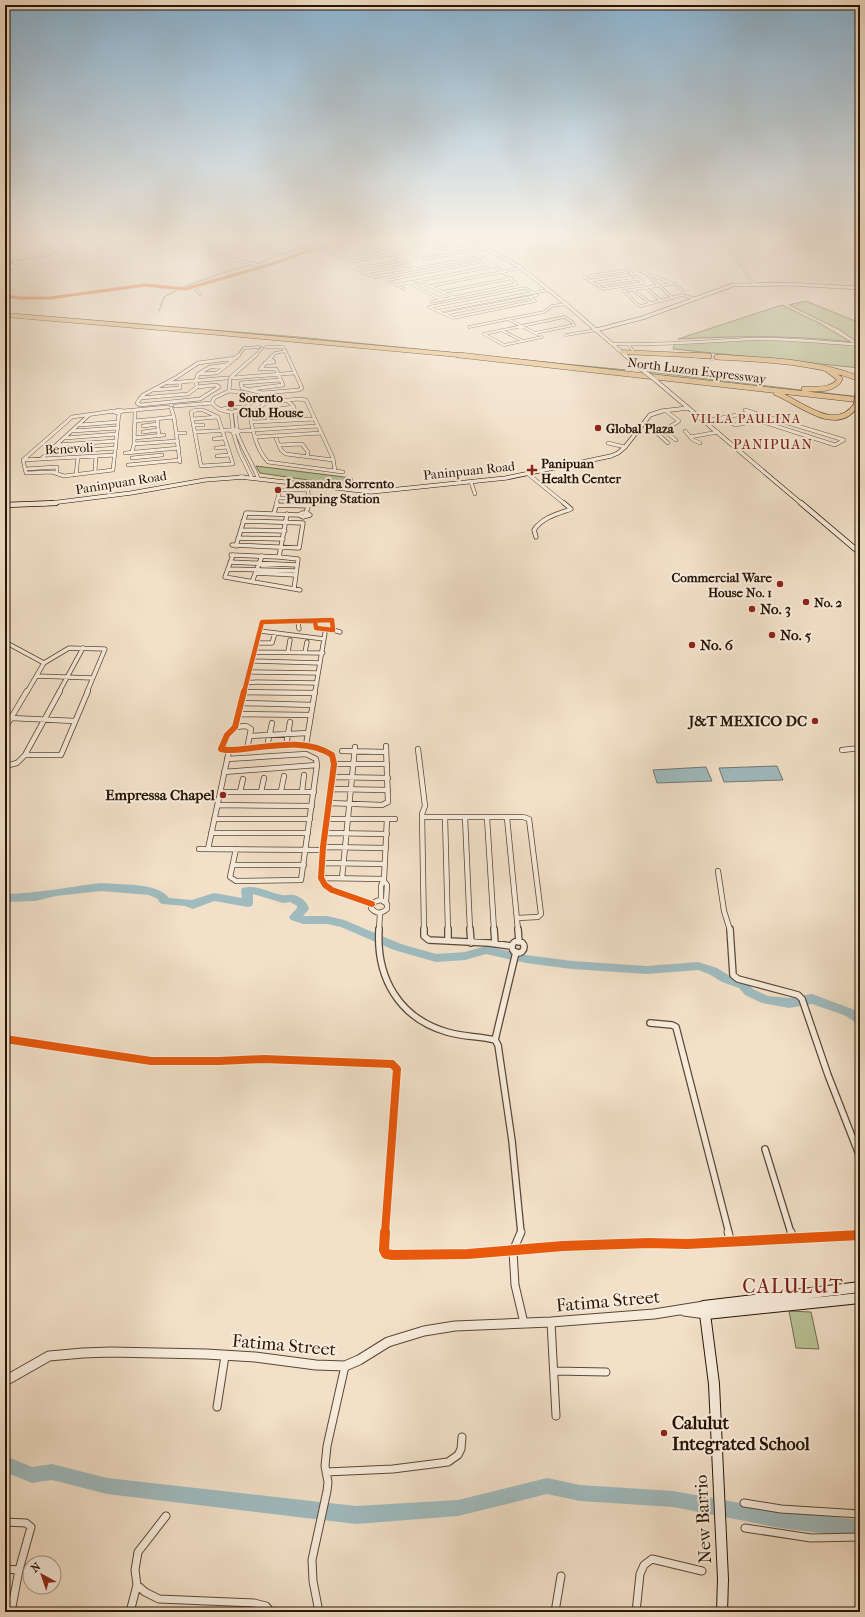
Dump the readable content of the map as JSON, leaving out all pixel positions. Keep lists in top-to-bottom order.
{
  "streets": {
    "highway": ["North Luzon Expressway"],
    "main road": ["Paninpuan Road", "New Barrio"],
    "street": ["Benevoli", "Fatima Street"]
  },
  "crossings": [
    ["Fatima Street", "New Barrio"]
  ],
  "districts": ["VILLA PAULINA", "PANIPUAN", "CALULUT"],
  "places": {
    "other": [
      "Sorento Club House",
      "Global Plaza",
      "Lessandra Sorrento Pumping Station",
      "Commercial Ware House No. 1",
      "No. 2",
      "No. 3",
      "No. 5",
      "No. 6",
      "J&T MEXICO DC",
      "Empressa Chapel",
      "Calulut Integrated School"
    ],
    "health": ["Panipuan Health Center"]
  },
  "north": "top left"
}
